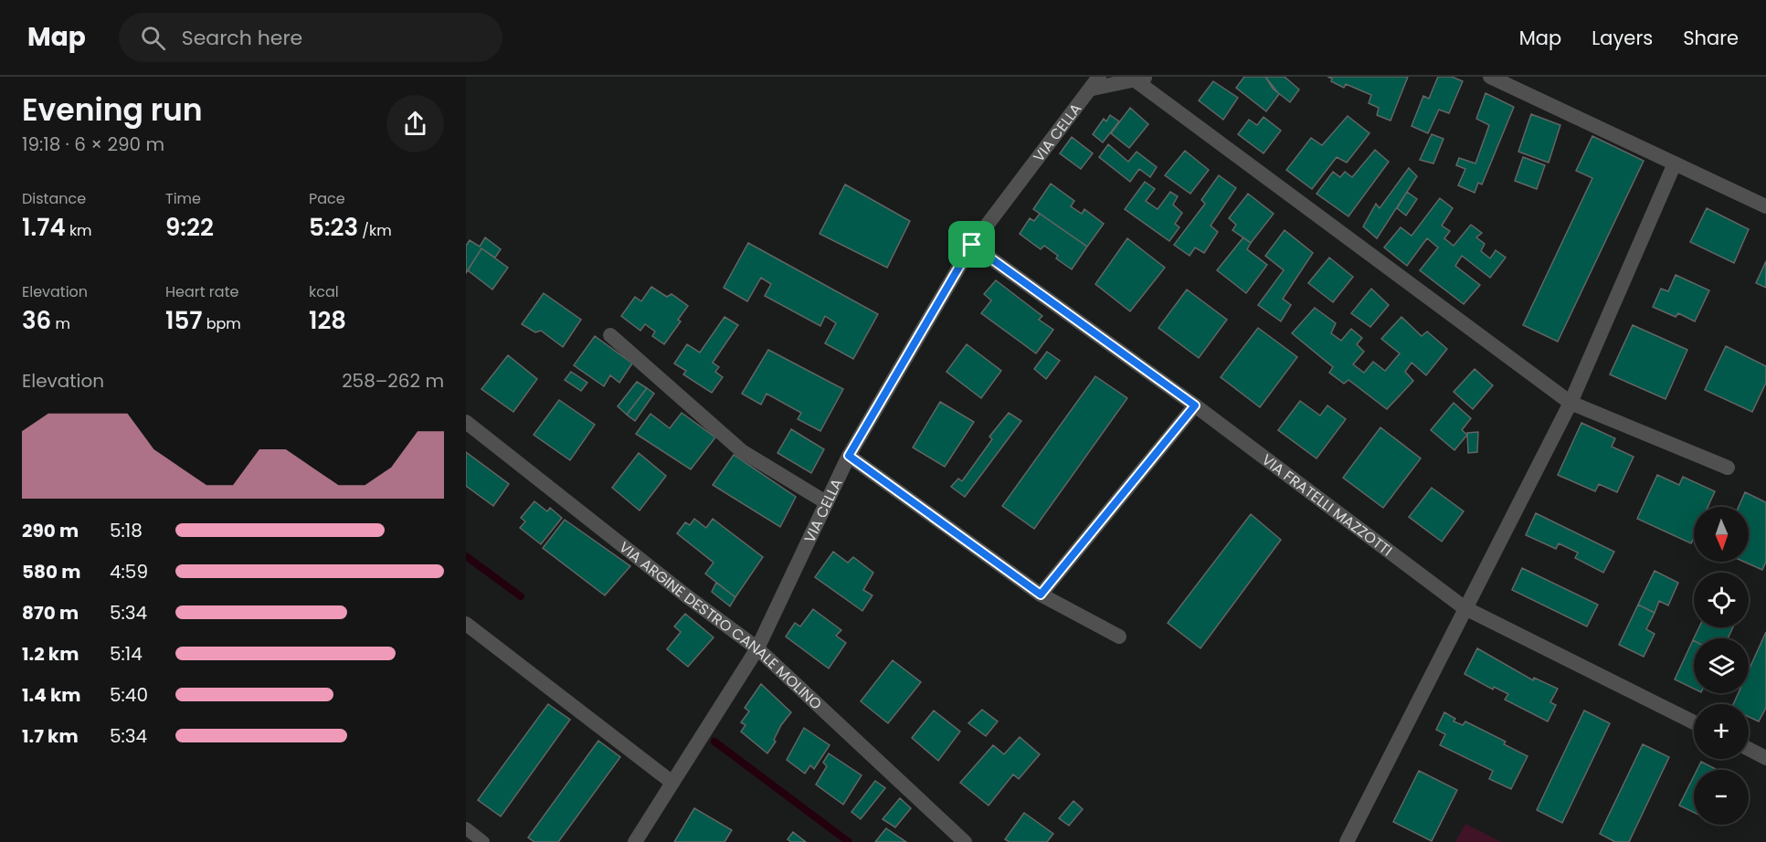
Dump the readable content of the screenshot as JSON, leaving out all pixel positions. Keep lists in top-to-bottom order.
{
  "streets": {
    "street": ["VIA CELLA", "VIA FRATELLI MAZZOTTI", "VIA ARGINE DESTRO CANALE MOLINO"]
  },
  "crossings": [
    ["VIA CELLA", "VIA FRATELLI MAZZOTTI"],
    ["VIA CELLA", "VIA ARGINE DESTRO CANALE MOLINO"]
  ],
  "north": "bottom",
  "page": {
    "header": "Map",
    "search": "Search here",
    "nav": ["Map", "Layers", "Share"],
    "heading": ["Evening run", "19:18 · 6 × 290 m"],
    "stats": [
      ["Distance", "1.74 km"],
      ["Time", "9:22"],
      ["Pace", "5:23 /km"],
      ["Elevation", "36 m"],
      ["Heart rate", "157 bpm"],
      ["kcal", "128"]
    ],
    "chart": ["Elevation", "258–262 m"],
    "map_buttons": ["+", "−"],
    "list": [
      {
        "name": "290 m",
        "note": "5:18"
      },
      {
        "name": "580 m",
        "note": "4:59"
      },
      {
        "name": "870 m",
        "note": "5:34"
      },
      {
        "name": "1.2 km",
        "note": "5:14"
      },
      {
        "name": "1.4 km",
        "note": "5:40"
      },
      {
        "name": "1.7 km",
        "note": "5:34"
      }
    ]
  }
}
